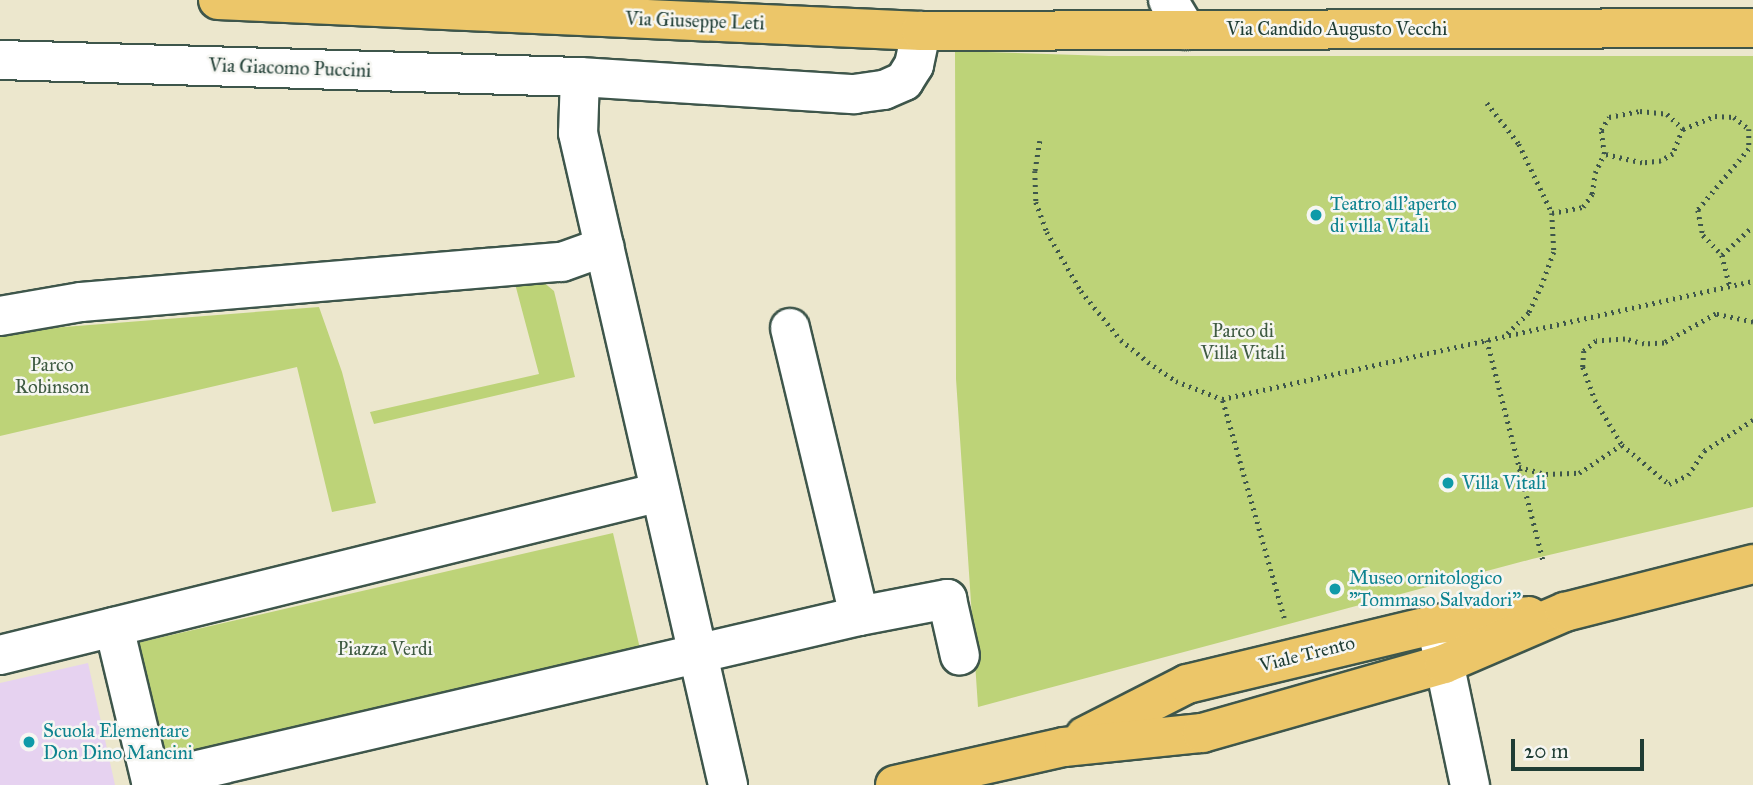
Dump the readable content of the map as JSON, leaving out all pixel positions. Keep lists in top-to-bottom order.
{
  "streets": {
    "main road": ["Via Giuseppe Leti", "Via Candido Augusto Vecchi", "Viale Trento"],
    "street": ["Via Giacomo Puccini"]
  },
  "crossings": [
    ["Via Giuseppe Leti", "Via Candido Augusto Vecchi"],
    ["Via Giuseppe Leti", "Via Giacomo Puccini"],
    ["Via Candido Augusto Vecchi", "Via Giacomo Puccini"]
  ],
  "parks": ["Parco di Villa Vitali", "Parco Robinson", "Piazza Verdi"],
  "places": [
    "Teatro all'aperto di villa Vitali",
    "Villa Vitali",
    "Museo ornitologico \"Tommaso Salvadori\"",
    "Scuola Elementare Don Dino Mancini"
  ],
  "scale_bar": "20 m"
}
